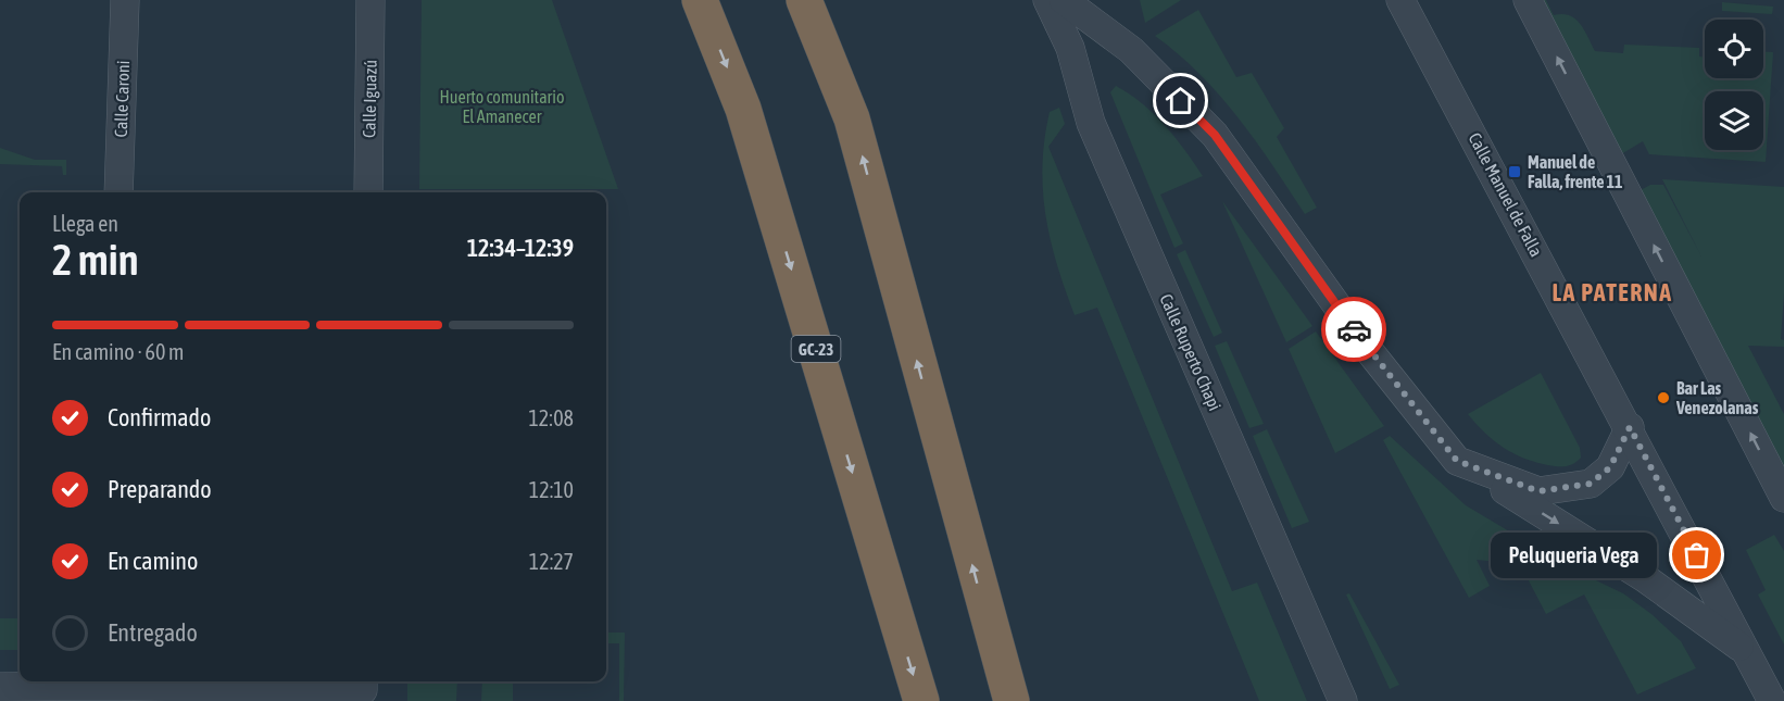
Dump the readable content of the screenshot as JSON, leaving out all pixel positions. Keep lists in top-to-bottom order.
{
  "streets": {
    "highway": ["GC-23"],
    "street": [
      "Calle Caroni",
      "Calle Iguazú",
      "Calle Manuel de Falla",
      "Calle Ruperto Chapi"
    ]
  },
  "districts": ["LA PATERNA"],
  "parks": ["Huerto comunitario El Amanecer"],
  "places": {
    "transit": ["Manuel de Falla, frente 11"],
    "other": ["Bar Las Venezolanas", "Peluqueria Vega"]
  },
  "page": {
    "heading": ["2 min", "Llega en", "12:34–12:39"],
    "bar": "En camino · 60 m",
    "list": [
      ["Confirmado", "12:08"],
      ["Preparando", "12:10"],
      ["En camino", "12:27"],
      "Entregado"
    ],
    "bubble": "Peluqueria Vega"
  }
}
